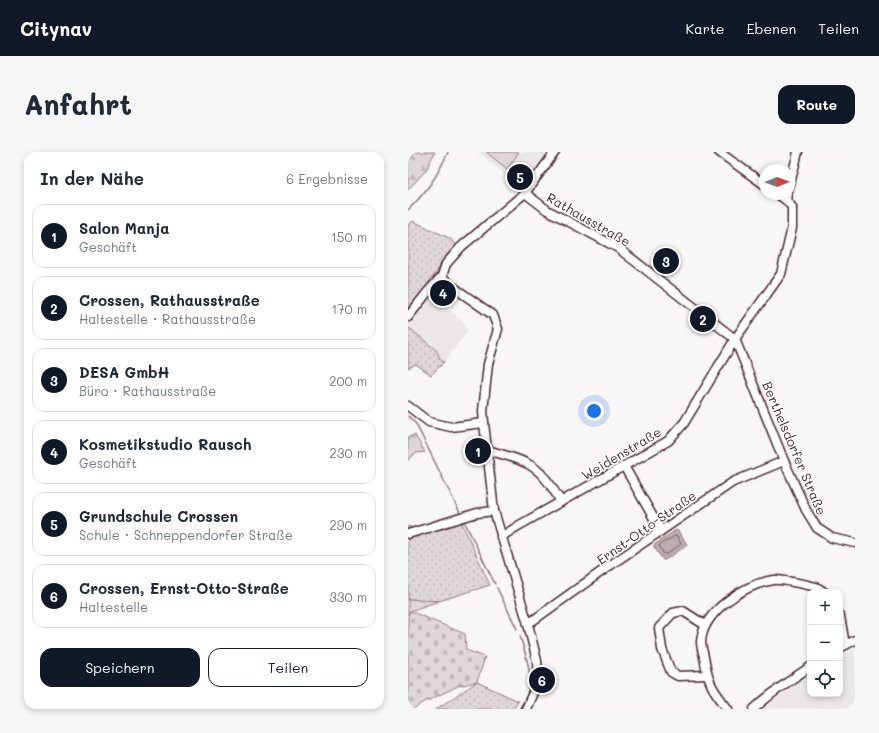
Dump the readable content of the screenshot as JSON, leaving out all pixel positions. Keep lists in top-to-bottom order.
{
  "streets": {
    "street": [
      "Rathausstraße",
      "Berthelsdorfer Straße",
      "Weidenstraße",
      "Ernst-Otto-Straße"
    ]
  },
  "crossings": [
    ["Rathausstraße", "Berthelsdorfer Straße"],
    ["Rathausstraße", "Weidenstraße"],
    ["Berthelsdorfer Straße", "Weidenstraße"],
    ["Berthelsdorfer Straße", "Ernst-Otto-Straße"]
  ],
  "north": "right",
  "page": {
    "header": "Citynav",
    "nav": ["Karte", "Ebenen", "Teilen"],
    "buttons": [
      "Route",
      ["Speichern", "Teilen"]
    ],
    "title": "Anfahrt",
    "heading": ["In der Nähe", "6 Ergebnisse"],
    "pins": [
      "5",
      "3",
      "4",
      "2",
      "1",
      "6"
    ],
    "list": [
      {
        "mark": "1",
        "name": "Salon Manja",
        "note": "Geschäft",
        "value": "150 m"
      },
      {
        "mark": "2",
        "name": "Crossen, Rathausstraße",
        "note": "Haltestelle · Rathausstraße",
        "value": "170 m"
      },
      {
        "mark": "3",
        "name": "DESA GmbH",
        "note": "Büro · Rathausstraße",
        "value": "200 m"
      },
      {
        "mark": "4",
        "name": "Kosmetikstudio Rausch",
        "note": "Geschäft",
        "value": "230 m"
      },
      {
        "mark": "5",
        "name": "Grundschule Crossen",
        "note": "Schule · Schneppendorfer Straße",
        "value": "290 m"
      },
      {
        "mark": "6",
        "name": "Crossen, Ernst-Otto-Straße",
        "note": "Haltestelle",
        "value": "330 m"
      }
    ],
    "map_buttons": ["+", "−"]
  }
}
